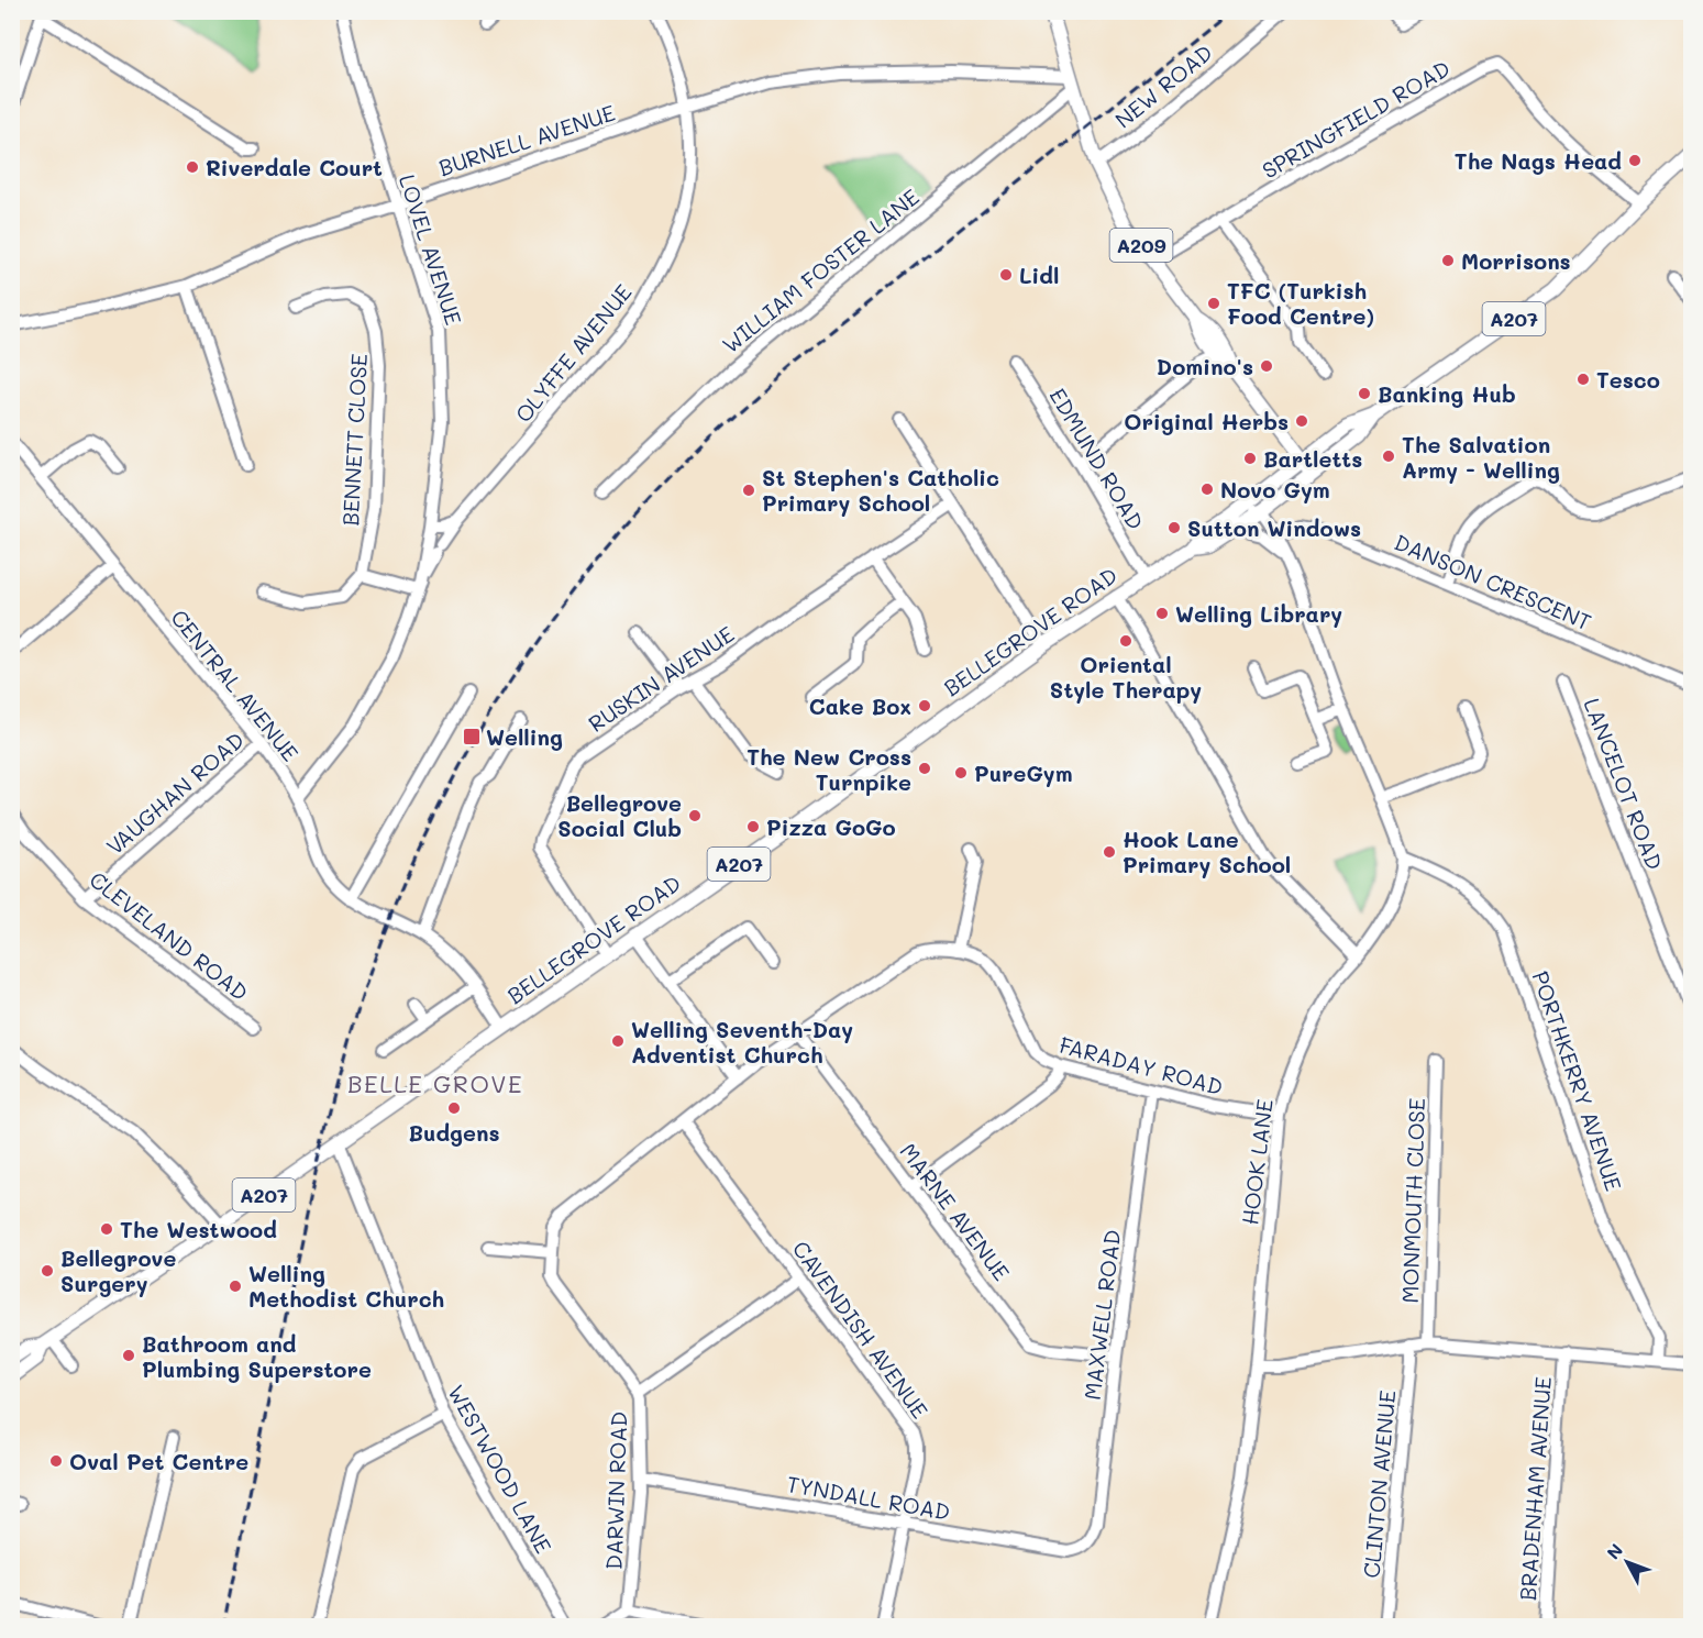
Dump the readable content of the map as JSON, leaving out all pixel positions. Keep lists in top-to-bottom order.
{
  "streets": {
    "main road": ["A209", "A207", "BELLEGROVE ROAD"],
    "street": [
      "NEW ROAD",
      "SPRINGFIELD ROAD",
      "BURNELL AVENUE",
      "LOVEL AVENUE",
      "WILLIAM FOSTER LANE",
      "OLYFFE AVENUE",
      "BENNETT CLOSE",
      "EDMUND ROAD",
      "DANSON CRESCENT",
      "RUSKIN AVENUE",
      "CENTRAL AVENUE",
      "LANCELOT ROAD",
      "VAUGHAN ROAD",
      "CLEVELAND ROAD",
      "FARADAY ROAD",
      "PORTHKERRY AVENUE",
      "HOOK LANE",
      "MONMOUTH CLOSE",
      "MARNE AVENUE",
      "MAXWELL ROAD",
      "CAVENDISH AVENUE",
      "WESTWOOD LANE",
      "CLINTON AVENUE",
      "BRADENHAM AVENUE",
      "DARWIN ROAD",
      "TYNDALL ROAD"
    ]
  },
  "crossings": [
    ["NEW ROAD", "A209"],
    ["SPRINGFIELD ROAD", "A209"],
    ["SPRINGFIELD ROAD", "A207"],
    ["BURNELL AVENUE", "A209"],
    ["BURNELL AVENUE", "LOVEL AVENUE"],
    ["BURNELL AVENUE", "WILLIAM FOSTER LANE"],
    ["BURNELL AVENUE", "OLYFFE AVENUE"],
    ["A209", "WILLIAM FOSTER LANE"],
    ["A209", "A207"],
    ["LOVEL AVENUE", "OLYFFE AVENUE"],
    ["LOVEL AVENUE", "CENTRAL AVENUE"],
    ["A207", "BELLEGROVE ROAD"],
    ["EDMUND ROAD", "BELLEGROVE ROAD"],
    ["BELLEGROVE ROAD", "RUSKIN AVENUE"],
    ["BELLEGROVE ROAD", "CENTRAL AVENUE"],
    ["BELLEGROVE ROAD", "WESTWOOD LANE"],
    ["CENTRAL AVENUE", "VAUGHAN ROAD"],
    ["VAUGHAN ROAD", "CLEVELAND ROAD"],
    ["FARADAY ROAD", "HOOK LANE"],
    ["FARADAY ROAD", "MARNE AVENUE"],
    ["FARADAY ROAD", "MAXWELL ROAD"],
    ["FARADAY ROAD", "DARWIN ROAD"],
    ["PORTHKERRY AVENUE", "HOOK LANE"],
    ["MARNE AVENUE", "MAXWELL ROAD"],
    ["MAXWELL ROAD", "TYNDALL ROAD"],
    ["CAVENDISH AVENUE", "DARWIN ROAD"],
    ["CAVENDISH AVENUE", "TYNDALL ROAD"],
    ["DARWIN ROAD", "TYNDALL ROAD"]
  ],
  "districts": ["BELLE GROVE"],
  "places": {
    "other": [
      "The Nags Head",
      "Riverdale Court",
      "Morrisons",
      "Lidl",
      "TFC (Turkish Food Centre)",
      "Domino's",
      "Tesco",
      "Banking Hub",
      "Original Herbs",
      "The Salvation Army - Welling",
      "Bartletts",
      "Novo Gym",
      "St Stephen's Catholic Primary School",
      "Sutton Windows",
      "Welling Library",
      "Oriental Style Therapy",
      "Cake Box",
      "The New Cross Turnpike",
      "PureGym",
      "Bellegrove Social Club",
      "Pizza GoGo",
      "Hook Lane Primary School",
      "Welling Seventh-Day Adventist Church",
      "Budgens",
      "The Westwood",
      "Bellegrove Surgery",
      "Welling Methodist Church",
      "Bathroom and Plumbing Superstore",
      "Oval Pet Centre"
    ],
    "transit": ["Welling"]
  },
  "north": "top left"
}
